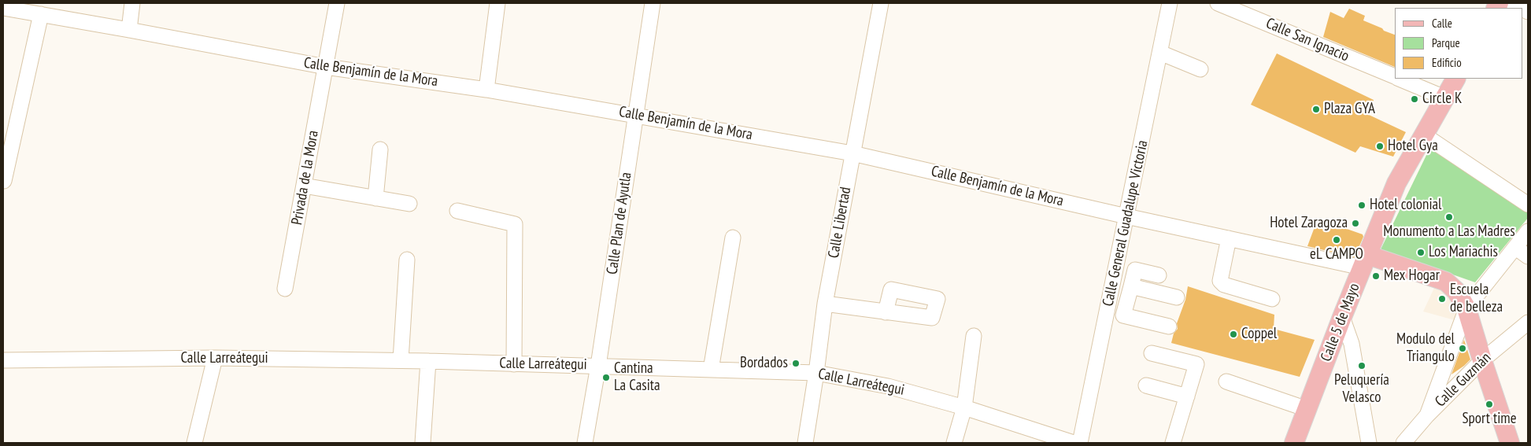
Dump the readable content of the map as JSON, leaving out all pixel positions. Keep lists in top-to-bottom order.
{
  "streets": {
    "main road": ["Calle 5 de Mayo"],
    "street": [
      "Calle San Ignacio",
      "Calle Benjamín de la Mora",
      "Privada de la Mora",
      "Calle Libertad",
      "Calle Plan de Ayutla",
      "Calle General Guadalupe Victoria",
      "Calle Larreátegui",
      "Calle Guzmán"
    ]
  },
  "crossings": [
    ["Calle San Ignacio", "Calle 5 de Mayo"],
    ["Calle Benjamín de la Mora", "Privada de la Mora"],
    ["Calle Benjamín de la Mora", "Calle Libertad"],
    ["Calle Benjamín de la Mora", "Calle Plan de Ayutla"],
    ["Calle Benjamín de la Mora", "Calle General Guadalupe Victoria"],
    ["Calle Benjamín de la Mora", "Calle 5 de Mayo"],
    ["Calle Libertad", "Calle Larreátegui"],
    ["Calle Plan de Ayutla", "Calle Larreátegui"]
  ],
  "places": [
    "Circle K",
    "Plaza GYA",
    "Hotel Gya",
    "Hotel colonial",
    "Monumento a Las Madres",
    "Hotel Zaragoza",
    "eL CAMPO",
    "Los Mariachis",
    "Mex Hogar",
    "Escuela de belleza",
    "Coppel",
    "Modulo del Triangulo",
    "Bordados",
    "Peluquería Velasco",
    "Cantina La Casita",
    "Sport time"
  ],
  "legend": ["Calle", "Parque", "Edificio"]
}
